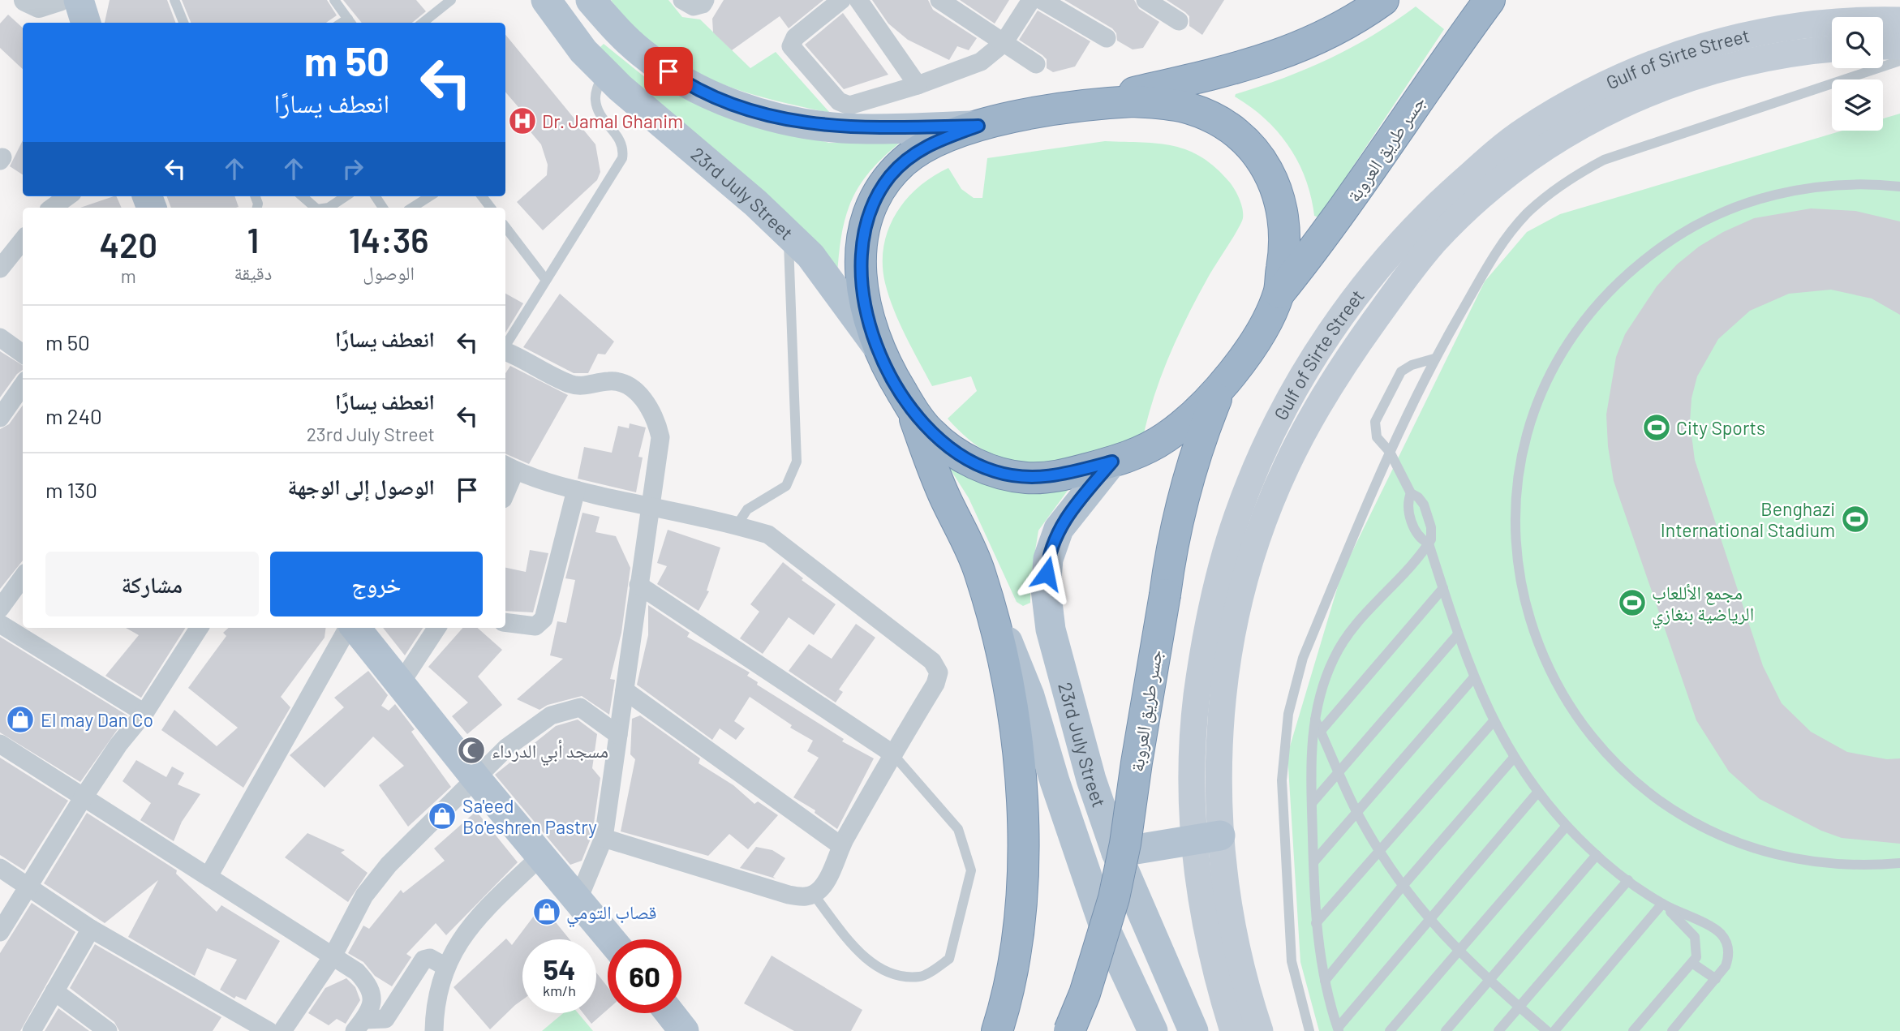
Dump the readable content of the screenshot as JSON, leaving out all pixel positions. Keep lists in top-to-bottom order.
{
  "streets": {
    "highway": ["جسر طريق العروبة"],
    "main road": ["Gulf of Sirte Street", "23rd July Street"]
  },
  "places": {
    "hospital": ["Dr. Jamal Ghanim"],
    "sports": ["City Sports", "Benghazi International Stadium", "مجمع الأللعاب الرياضية بنغازي"],
    "shop": ["El may Dan Co", "Sa'eed Bo'eshren Pastry", "قصاب التومي"],
    "mosque": ["مسجد أبي الدرداء"]
  },
  "page": {
    "turn": ["50 m", "انعطف يسارًا"],
    "eta": [
      "14:36",
      "الوصول",
      "1",
      "دقيقة",
      "420",
      "m"
    ],
    "list": [
      {
        "name": "انعطف يسارًا",
        "value": "50 m"
      },
      {
        "name": "انعطف يسارًا",
        "note": "23rd July Street",
        "value": "240 m"
      },
      {
        "name": "الوصول إلى الوجهة",
        "value": "130 m"
      }
    ],
    "buttons": ["خروج", "مشاركة"],
    "speed": "54 km/h",
    "limit": "60"
  }
}
